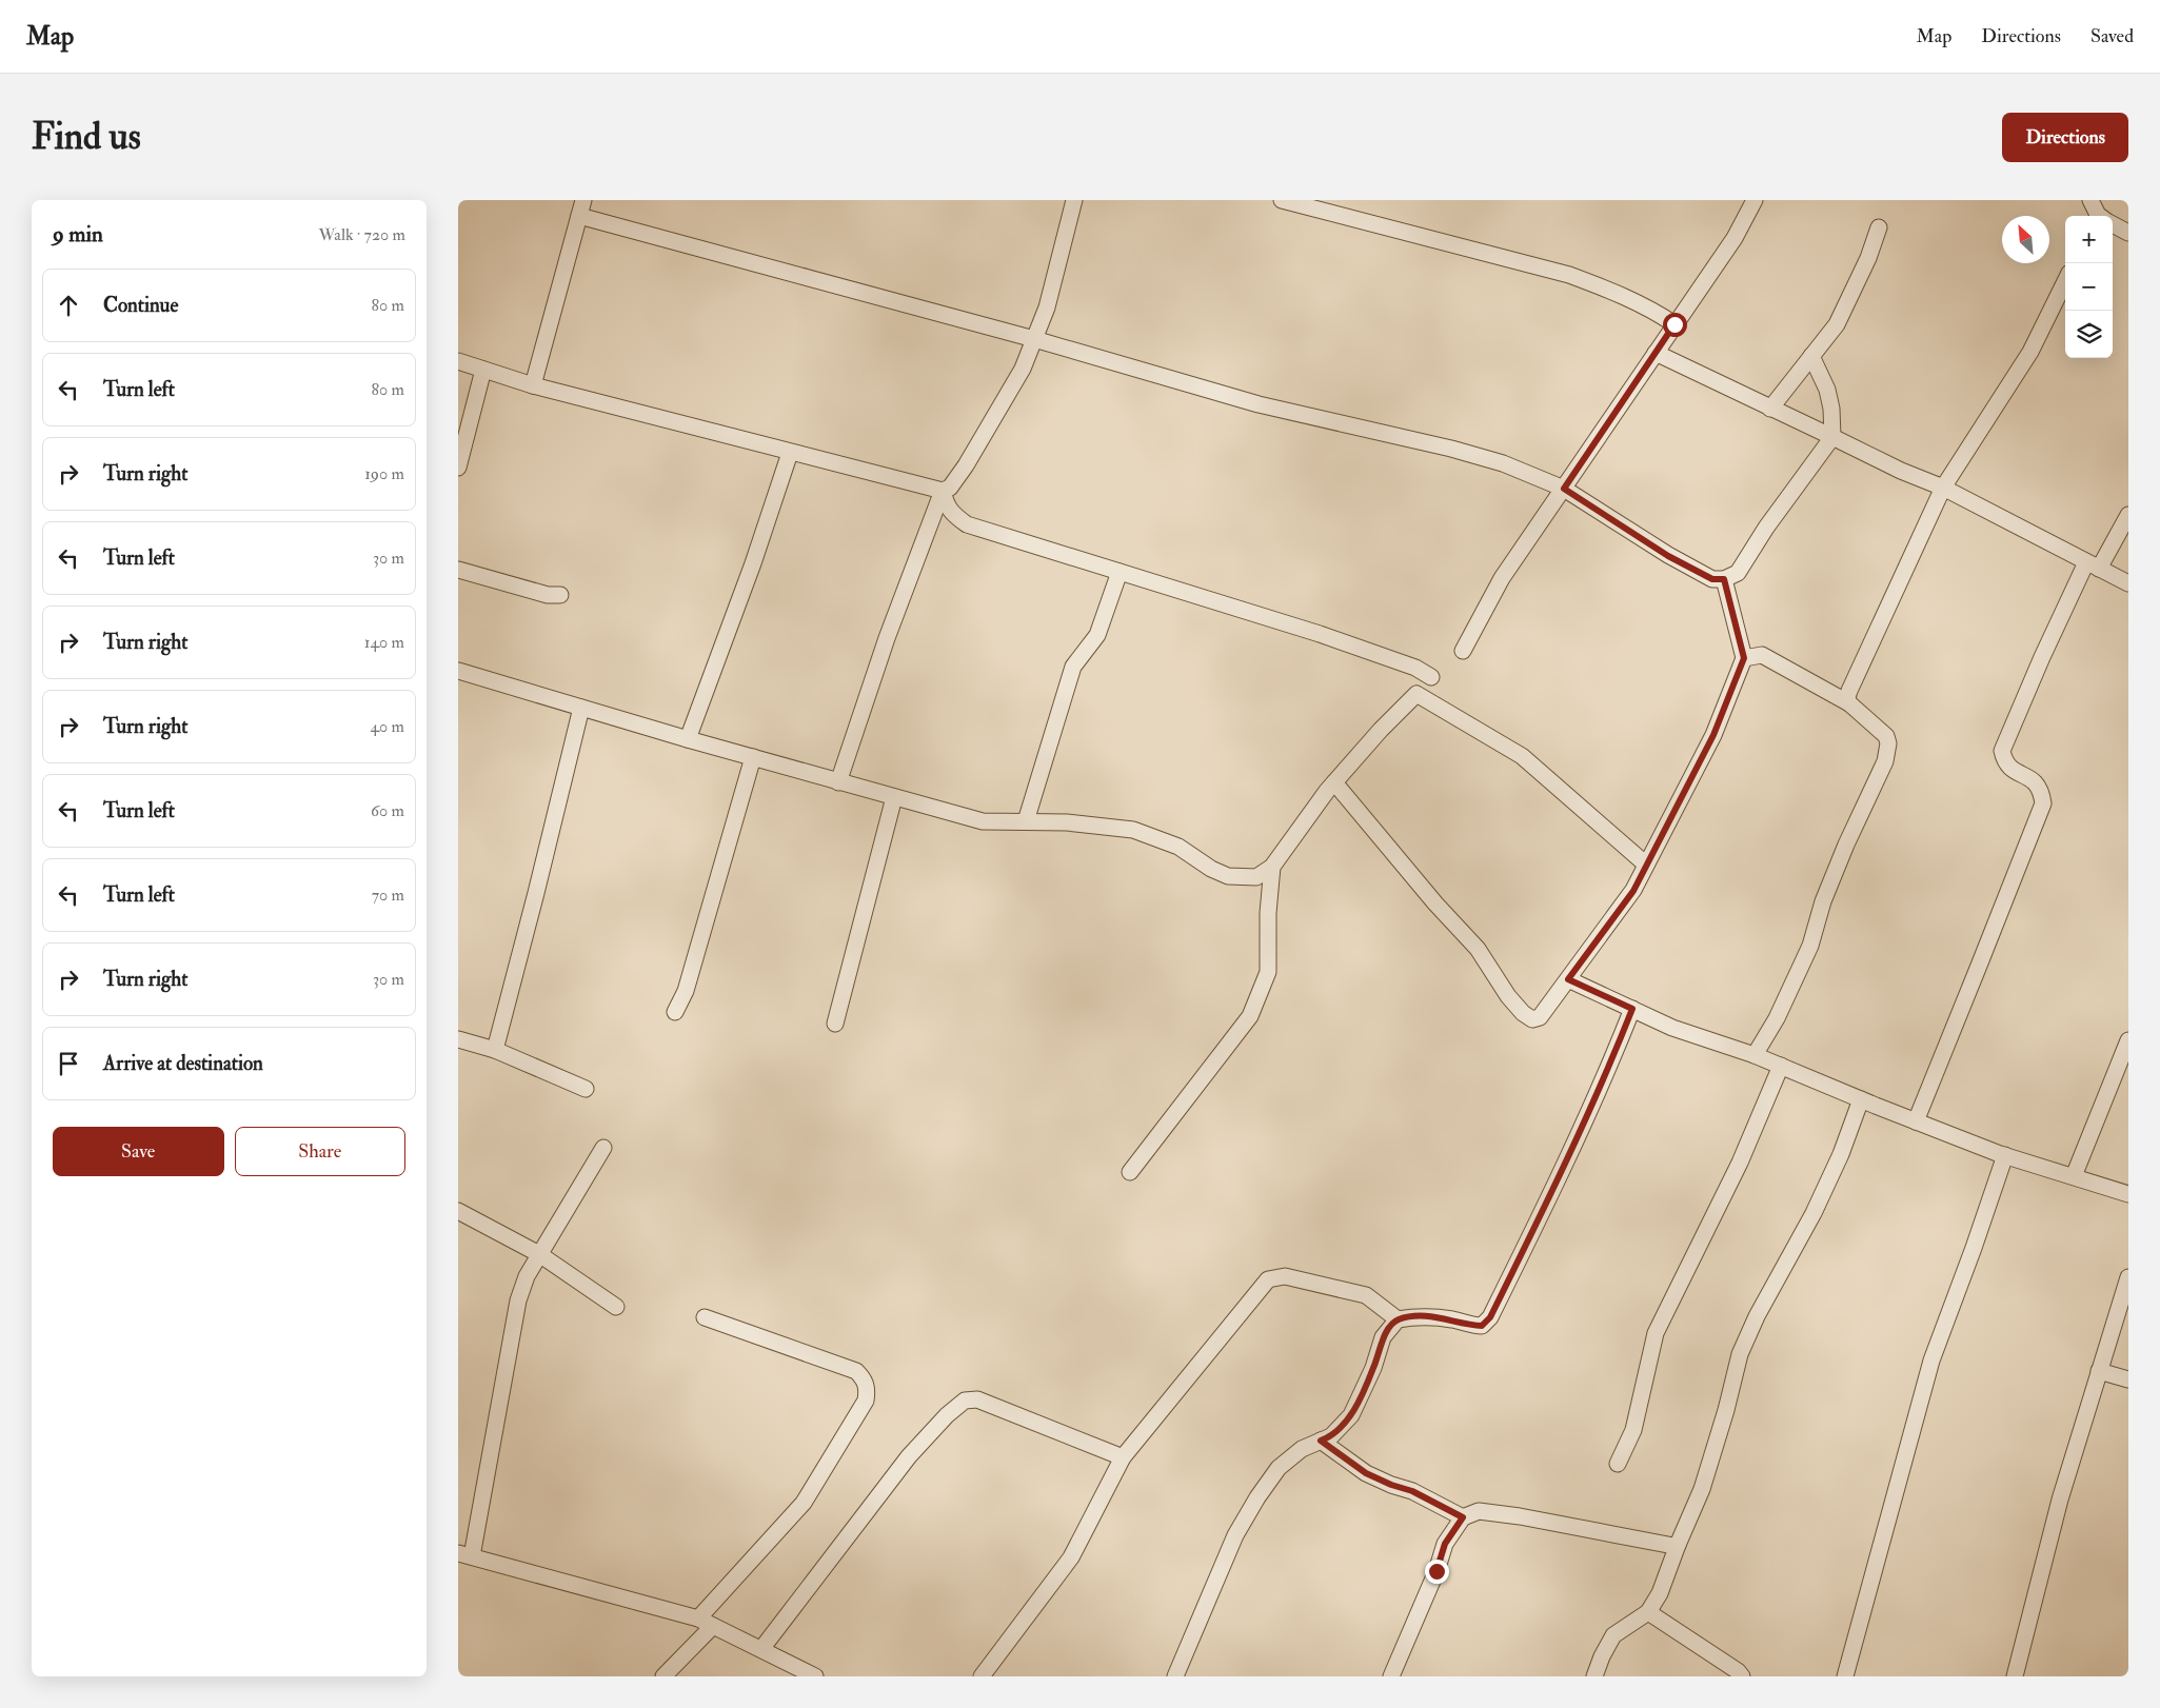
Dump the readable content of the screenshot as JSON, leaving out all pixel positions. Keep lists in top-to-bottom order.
{
  "north": "top left",
  "page": {
    "header": "Map",
    "nav": ["Map", "Directions", "Saved"],
    "buttons": [
      "Directions",
      ["Save", "Share"]
    ],
    "title": "Find us",
    "heading": ["9 min", "Walk · 720 m"],
    "map_buttons": ["+", "−"],
    "list": [
      ["Continue", "80 m"],
      ["Turn left", "80 m"],
      ["Turn right", "190 m"],
      ["Turn left", "30 m"],
      ["Turn right", "140 m"],
      ["Turn right", "40 m"],
      ["Turn left", "60 m"],
      ["Turn left", "70 m"],
      ["Turn right", "30 m"],
      "Arrive at destination"
    ]
  }
}
